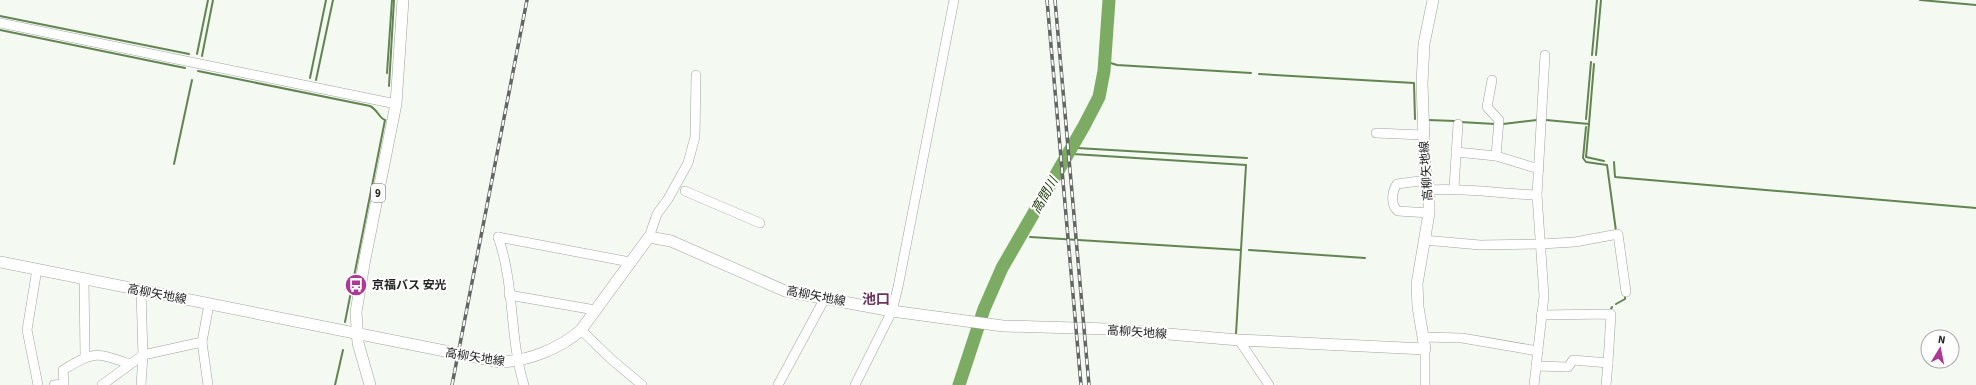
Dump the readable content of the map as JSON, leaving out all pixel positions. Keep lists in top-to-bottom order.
{
  "streets": {
    "main road": ["高柳矢地線", "9"]
  },
  "crossings": [
    ["高柳矢地線", "9"]
  ],
  "districts": ["池口"],
  "water": ["高間川"],
  "places": {
    "bus stop": ["京福バス 安光"]
  },
  "north": "top"
}
